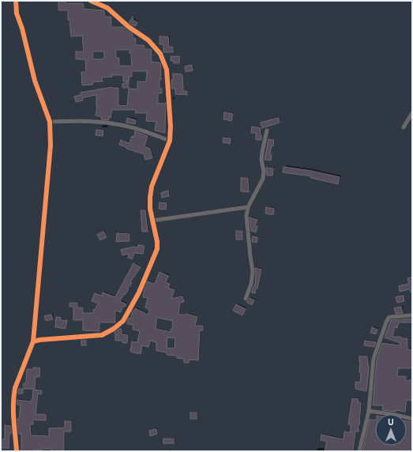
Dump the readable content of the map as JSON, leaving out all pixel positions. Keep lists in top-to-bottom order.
{
  "north": "top"
}
